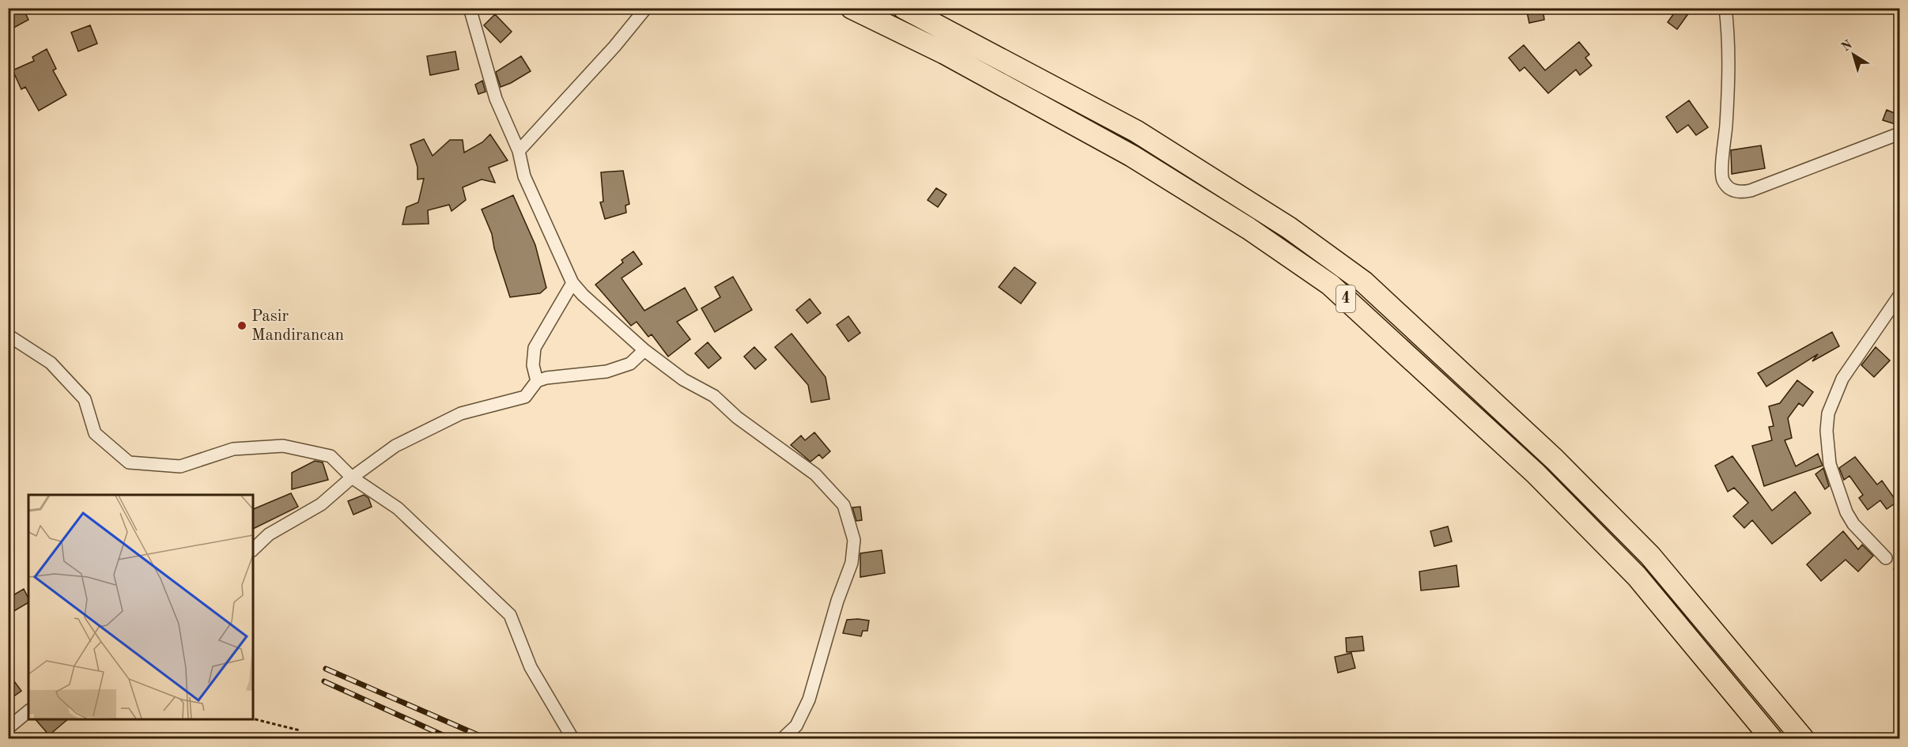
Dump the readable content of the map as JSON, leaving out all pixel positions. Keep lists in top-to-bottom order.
{
  "streets": {
    "highway": ["4"]
  },
  "places": ["Pasir Mandirancan"],
  "north": "top left"
}
